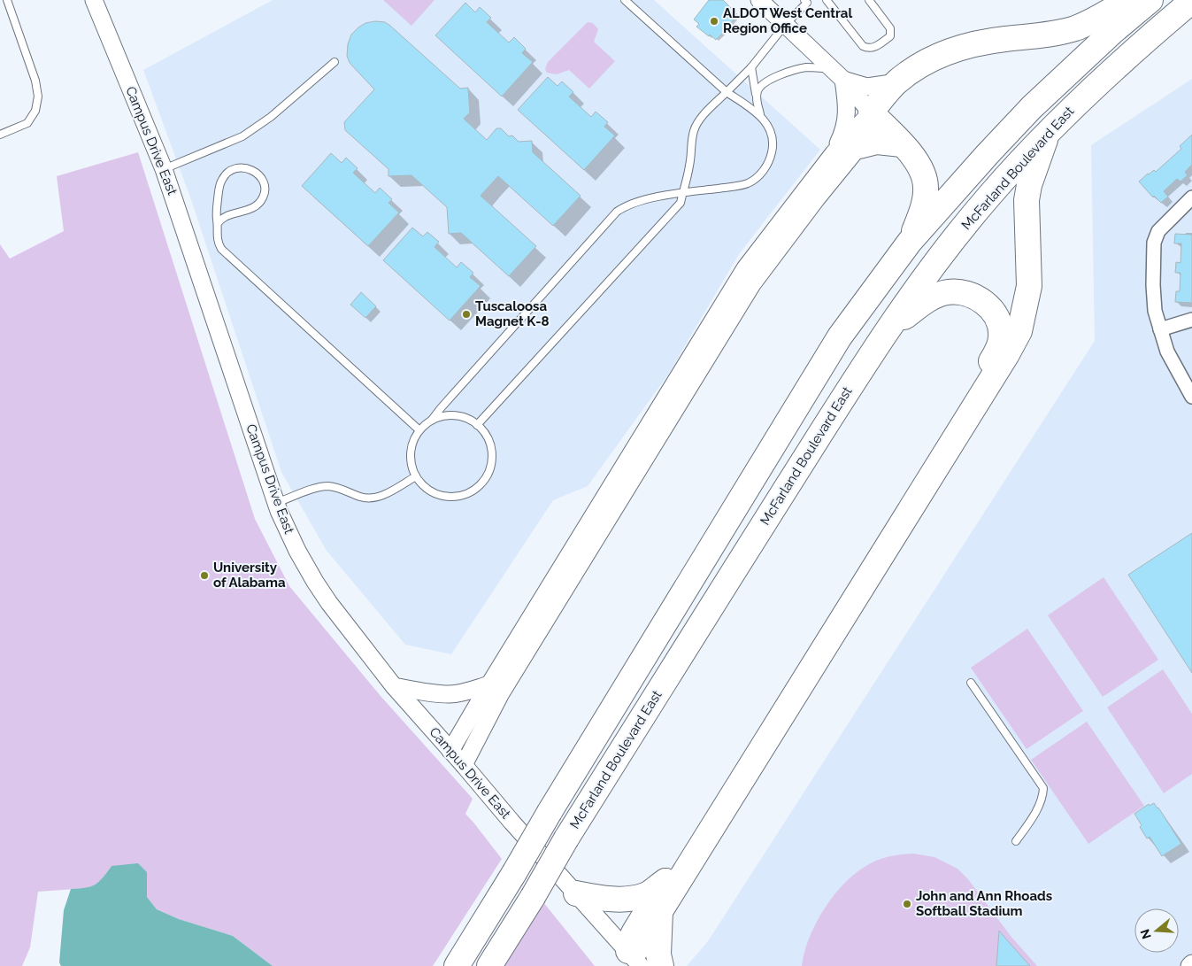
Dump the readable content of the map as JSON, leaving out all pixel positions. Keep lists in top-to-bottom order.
{
  "streets": {
    "highway": ["McFarland Boulevard East"],
    "street": ["Campus Drive East"]
  },
  "places": [
    "ALDOT West Central Region Office",
    "Tuscaloosa Magnet K-8",
    "University of Alabama",
    "John and Ann Rhoads Softball Stadium"
  ],
  "north": "left"
}
